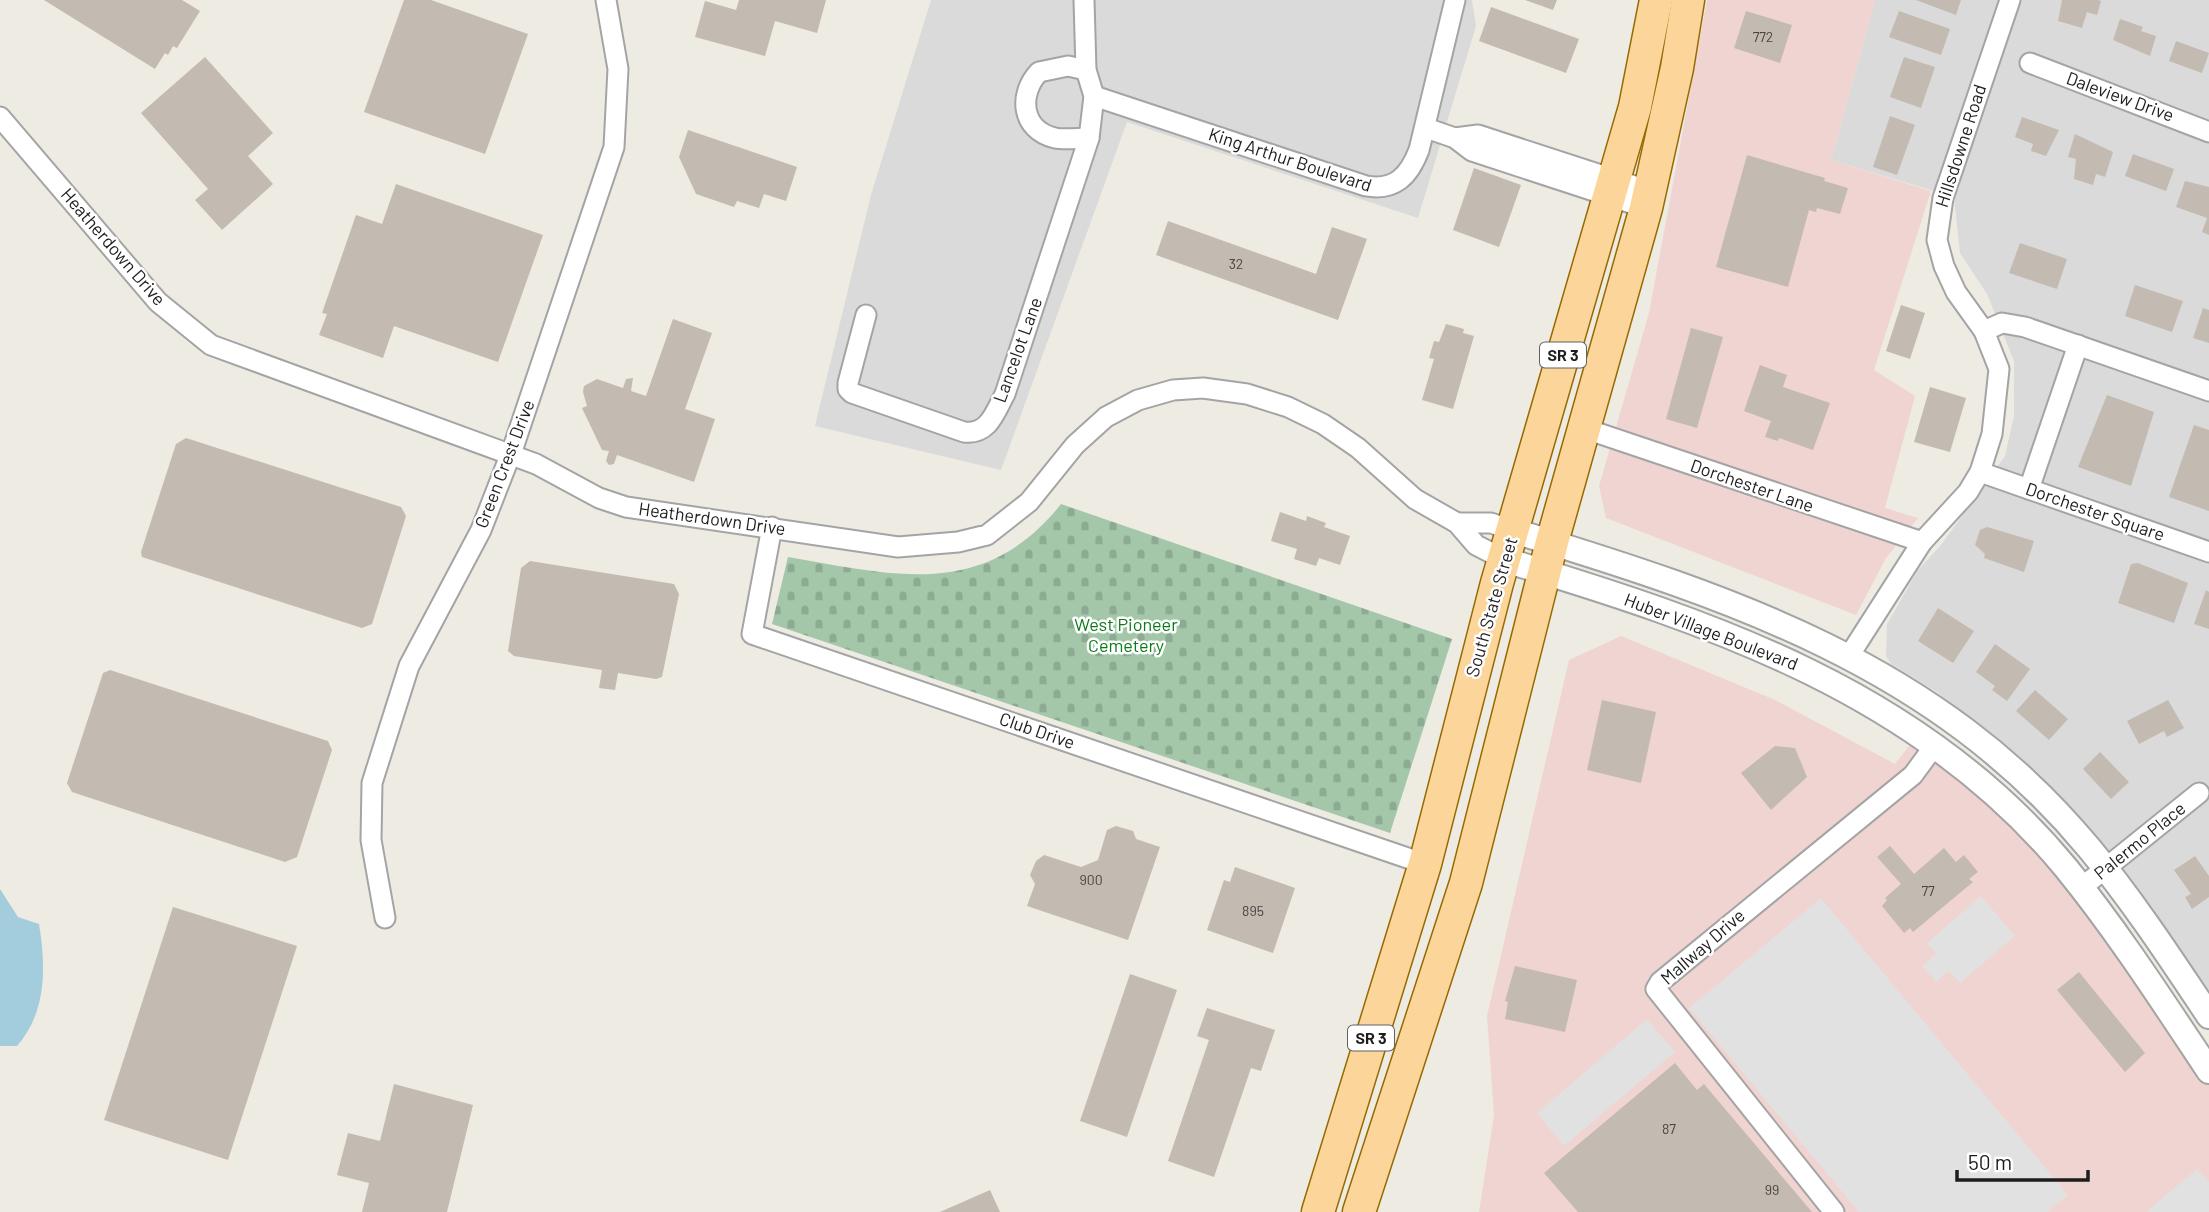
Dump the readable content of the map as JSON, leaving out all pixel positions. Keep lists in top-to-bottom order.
{
  "streets": {
    "main road": ["SR 3", "South State Street"],
    "street": [
      "Daleview Drive",
      "Hillsdowne Road",
      "King Arthur Boulevard",
      "Heatherdown Drive",
      "Lancelot Lane",
      "Green Crest Drive",
      "Dorchester Lane",
      "Dorchester Square",
      "Huber Village Boulevard",
      "Club Drive",
      "Palermo Place",
      "Mallway Drive"
    ]
  },
  "crossings": [
    ["Hillsdowne Road", "Dorchester Lane"],
    ["Hillsdowne Road", "Dorchester Square"],
    ["Hillsdowne Road", "Huber Village Boulevard"],
    ["King Arthur Boulevard", "Lancelot Lane"],
    ["Heatherdown Drive", "Green Crest Drive"],
    ["Heatherdown Drive", "South State Street"],
    ["Heatherdown Drive", "Huber Village Boulevard"],
    ["Heatherdown Drive", "Club Drive"],
    ["Dorchester Lane", "South State Street"],
    ["South State Street", "Huber Village Boulevard"],
    ["South State Street", "Club Drive"],
    ["Huber Village Boulevard", "Palermo Place"],
    ["Huber Village Boulevard", "Mallway Drive"]
  ],
  "parks": ["West Pioneer Cemetery"],
  "house_numbers": [
    "772",
    "32",
    "900",
    "77",
    "895",
    "87",
    "99"
  ],
  "scale_bar": "50 m"
}
